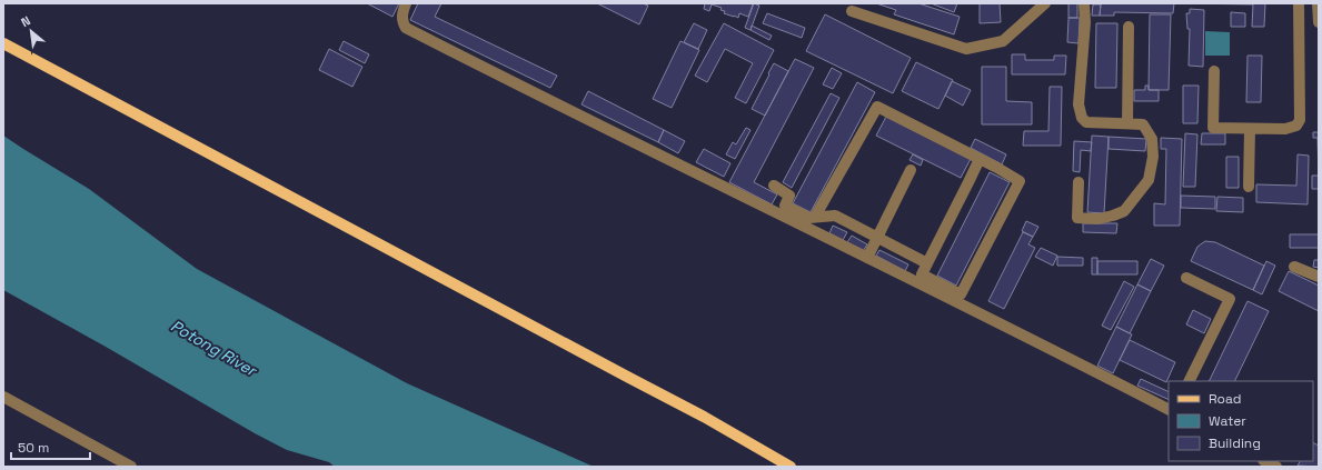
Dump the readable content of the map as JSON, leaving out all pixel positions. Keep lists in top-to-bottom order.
{
  "water": ["Potong River"],
  "legend": ["Road", "Water", "Building"],
  "scale_bar": "50 m",
  "north": "top left"
}
